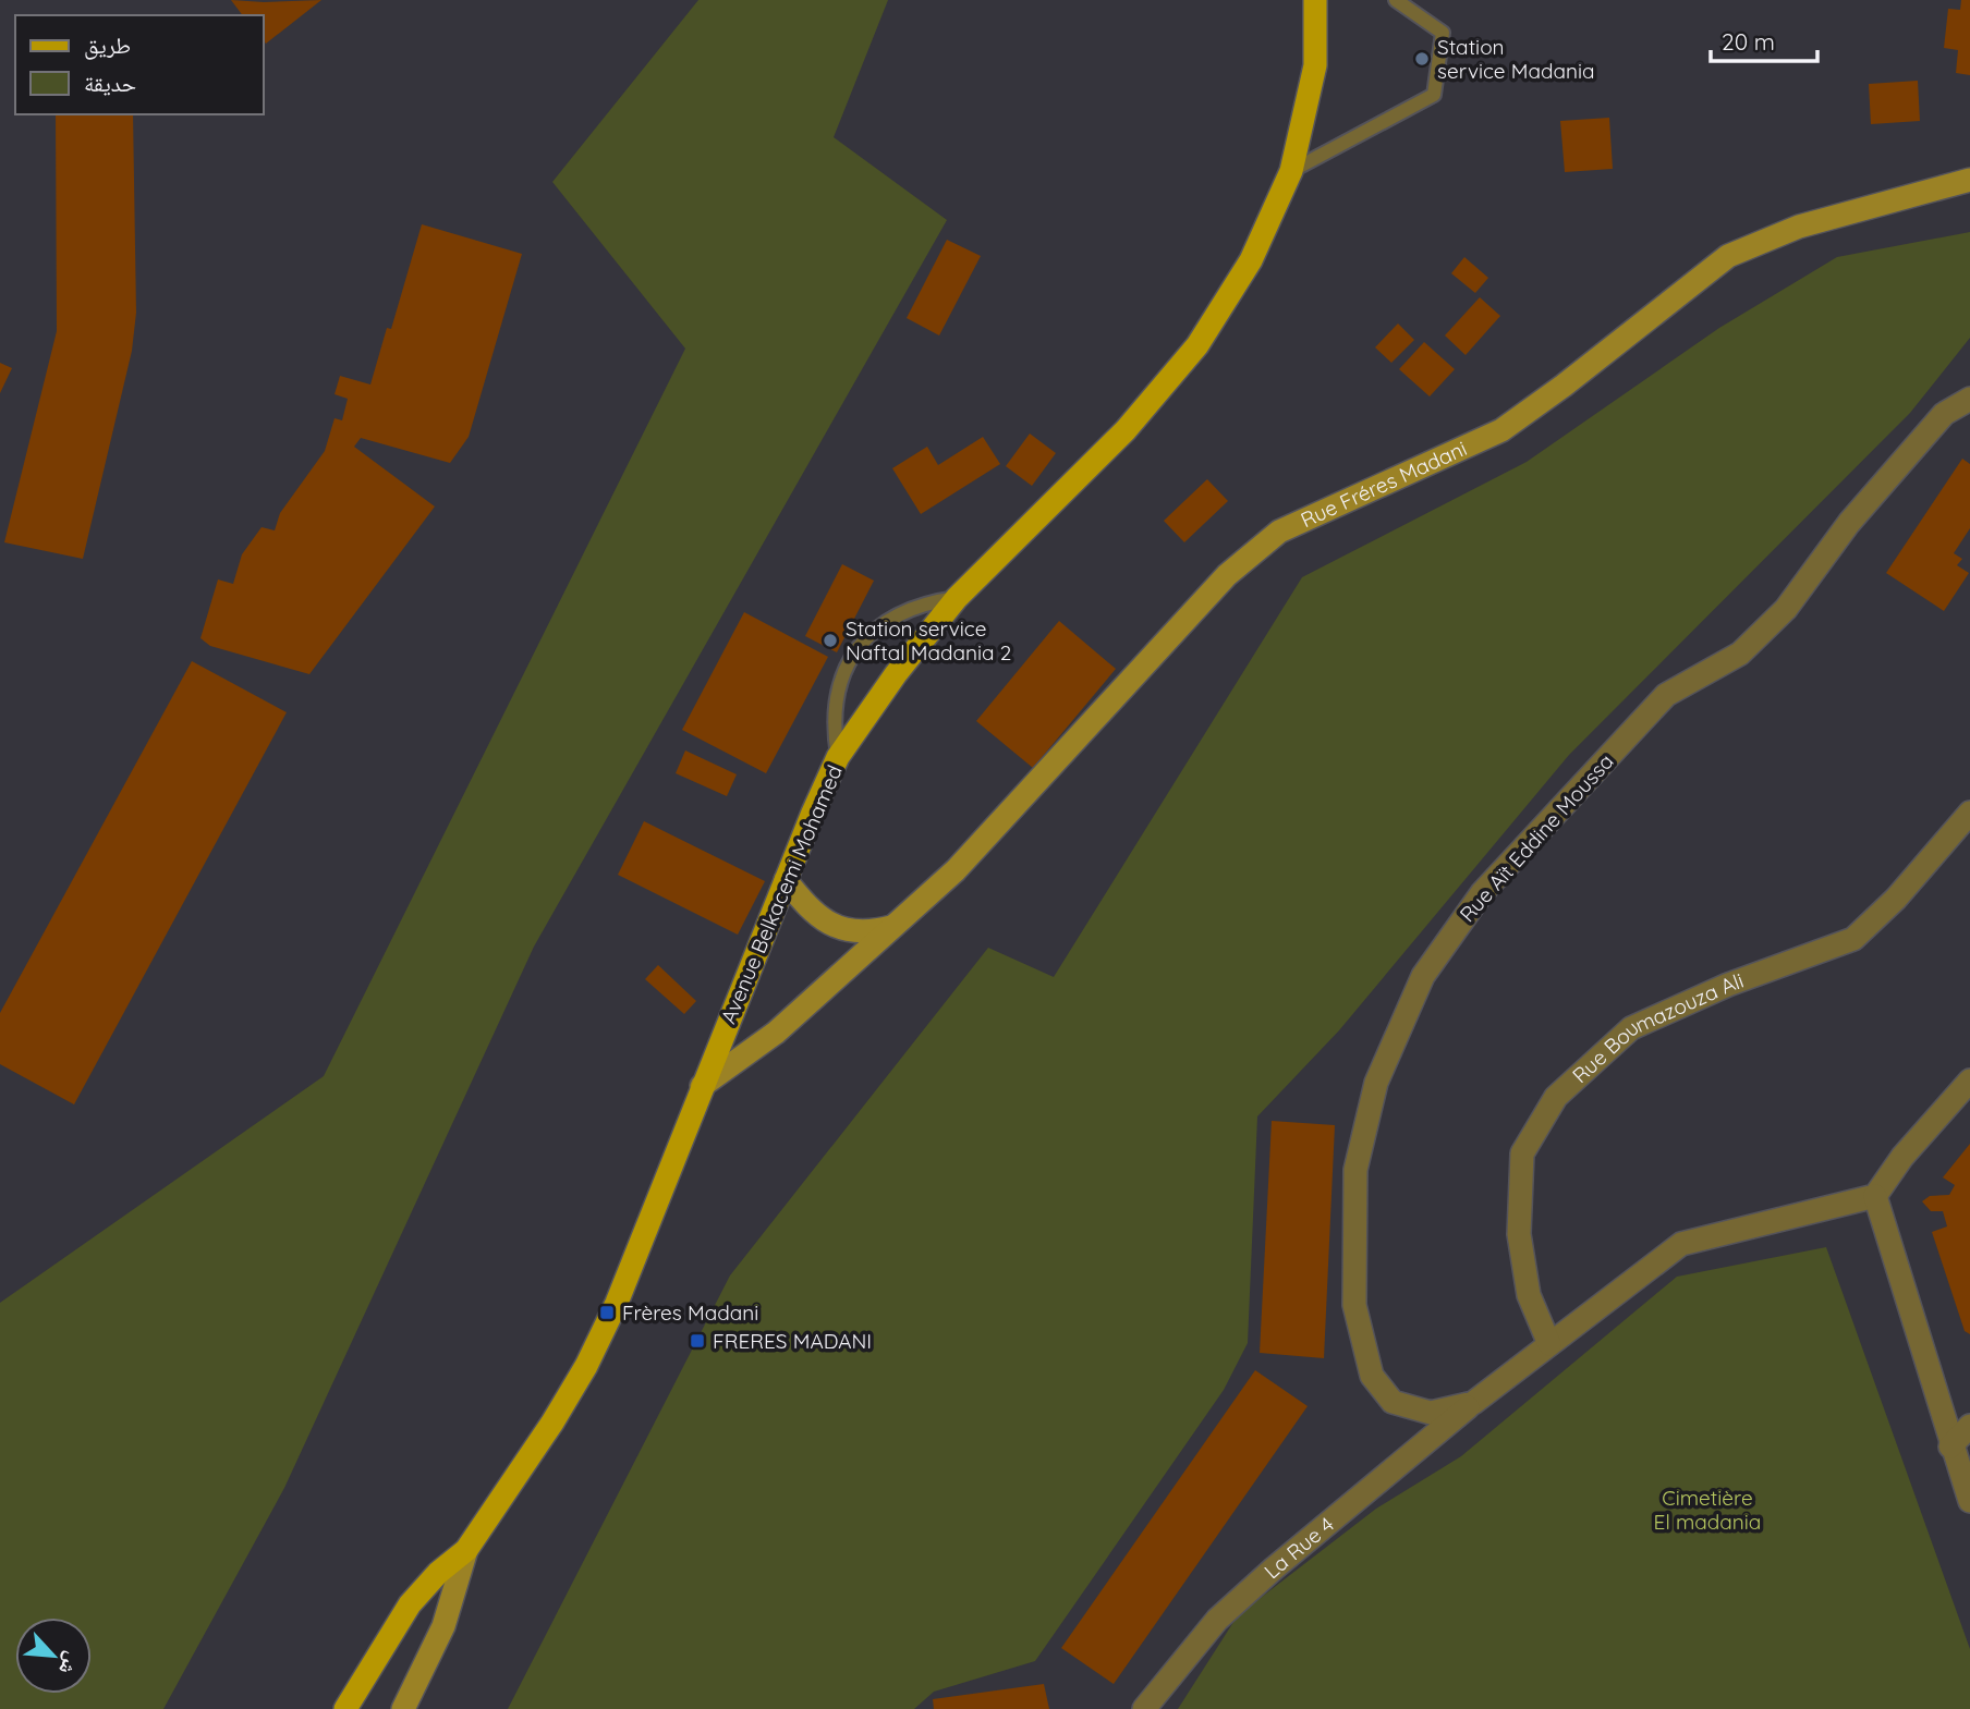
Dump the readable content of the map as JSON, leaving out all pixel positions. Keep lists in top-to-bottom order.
{
  "streets": {
    "main road": ["Avenue Belkacemi Mohamed"],
    "street": [
      "Rue Fréres Madani",
      "Rue Aït Eddine Moussa",
      "Rue Boumazouza Ali",
      "La Rue 4"
    ]
  },
  "crossings": [
    ["Rue Fréres Madani", "Avenue Belkacemi Mohamed"],
    ["Rue Aït Eddine Moussa", "Rue Boumazouza Ali"],
    ["Rue Aït Eddine Moussa", "La Rue 4"]
  ],
  "parks": ["Cimetière El madania"],
  "places": {
    "other": ["Station service Madania", "Station service Naftal Madania 2"],
    "transit": ["Frères Madani", "FRERES MADANI"]
  },
  "legend": ["طريق", "حديقة"],
  "scale_bar": "20 m",
  "north": "bottom right"
}
